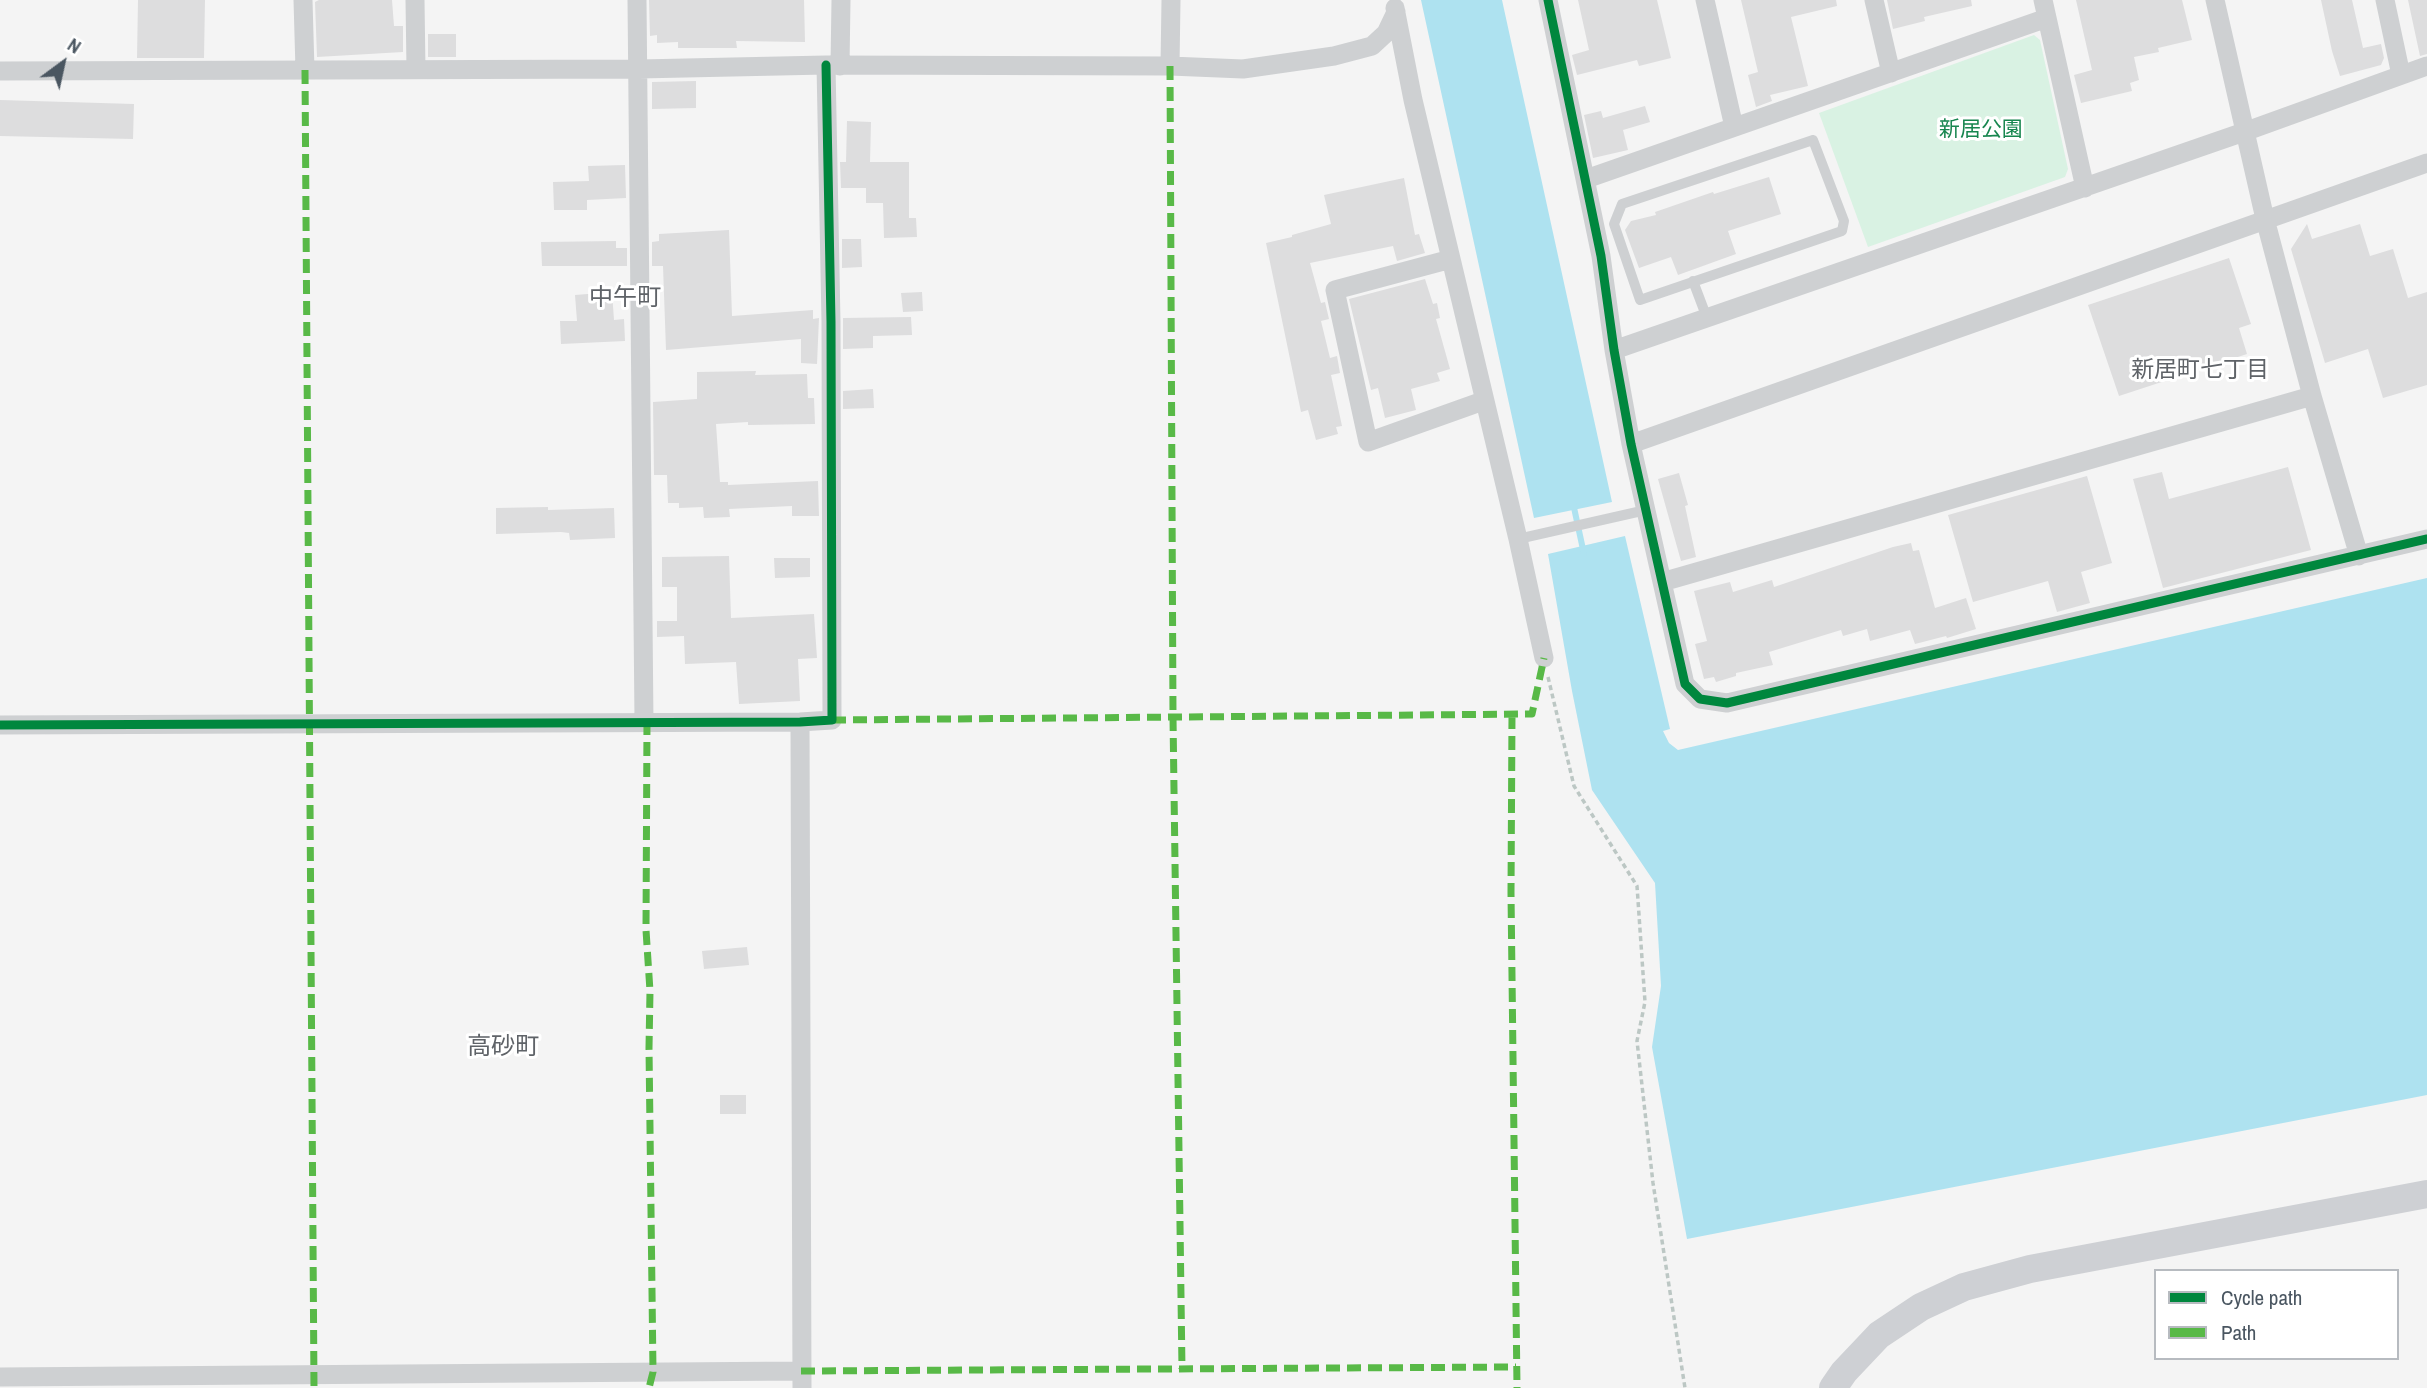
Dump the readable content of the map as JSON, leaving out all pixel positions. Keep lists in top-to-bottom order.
{
  "districts": ["中午町", "新居町七丁目", "高砂町"],
  "parks": ["新居公園"],
  "legend": ["Cycle path", "Path"],
  "north": "top right"
}
